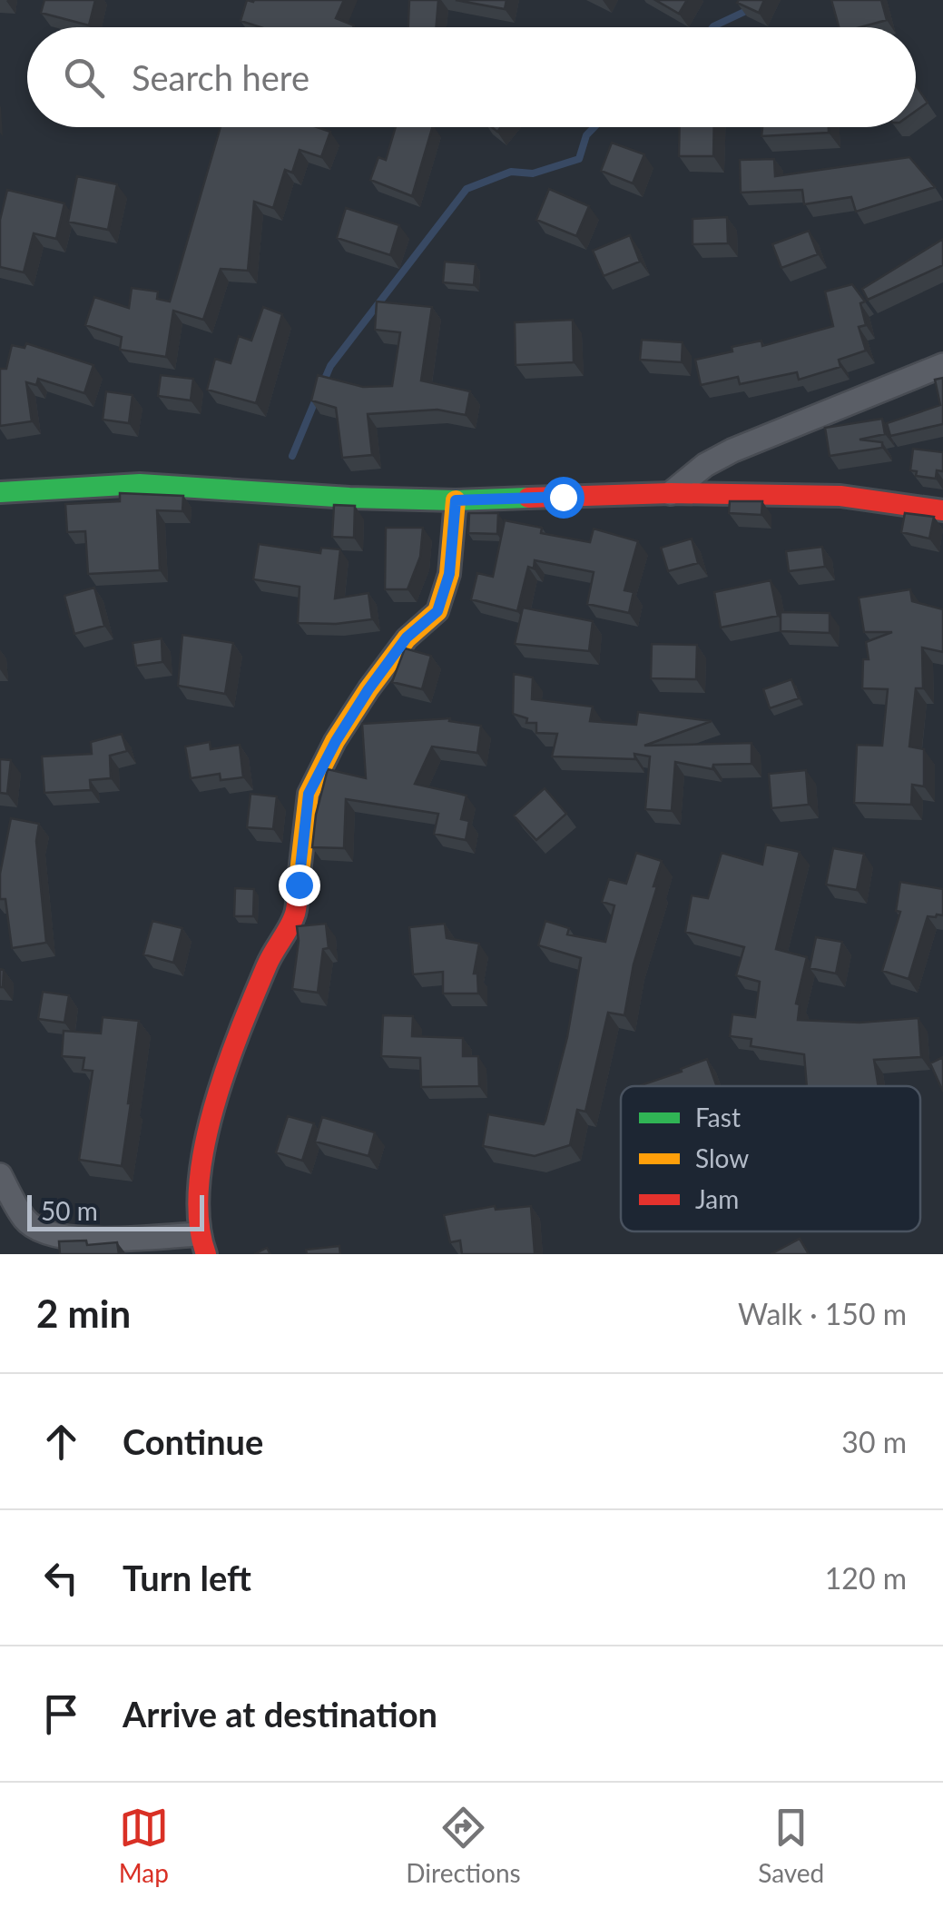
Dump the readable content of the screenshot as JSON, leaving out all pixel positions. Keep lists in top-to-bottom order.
{
  "legend": ["Fast", "Slow", "Jam"],
  "scale_bar": "50 m",
  "page": {
    "search": "Search here",
    "scale": "50 m",
    "heading": ["2 min", "Walk · 150 m"],
    "list": [
      ["Continue", "30 m"],
      ["Turn left", "120 m"],
      "Arrive at destination"
    ],
    "nav": ["Map", "Directions", "Saved"]
  }
}
